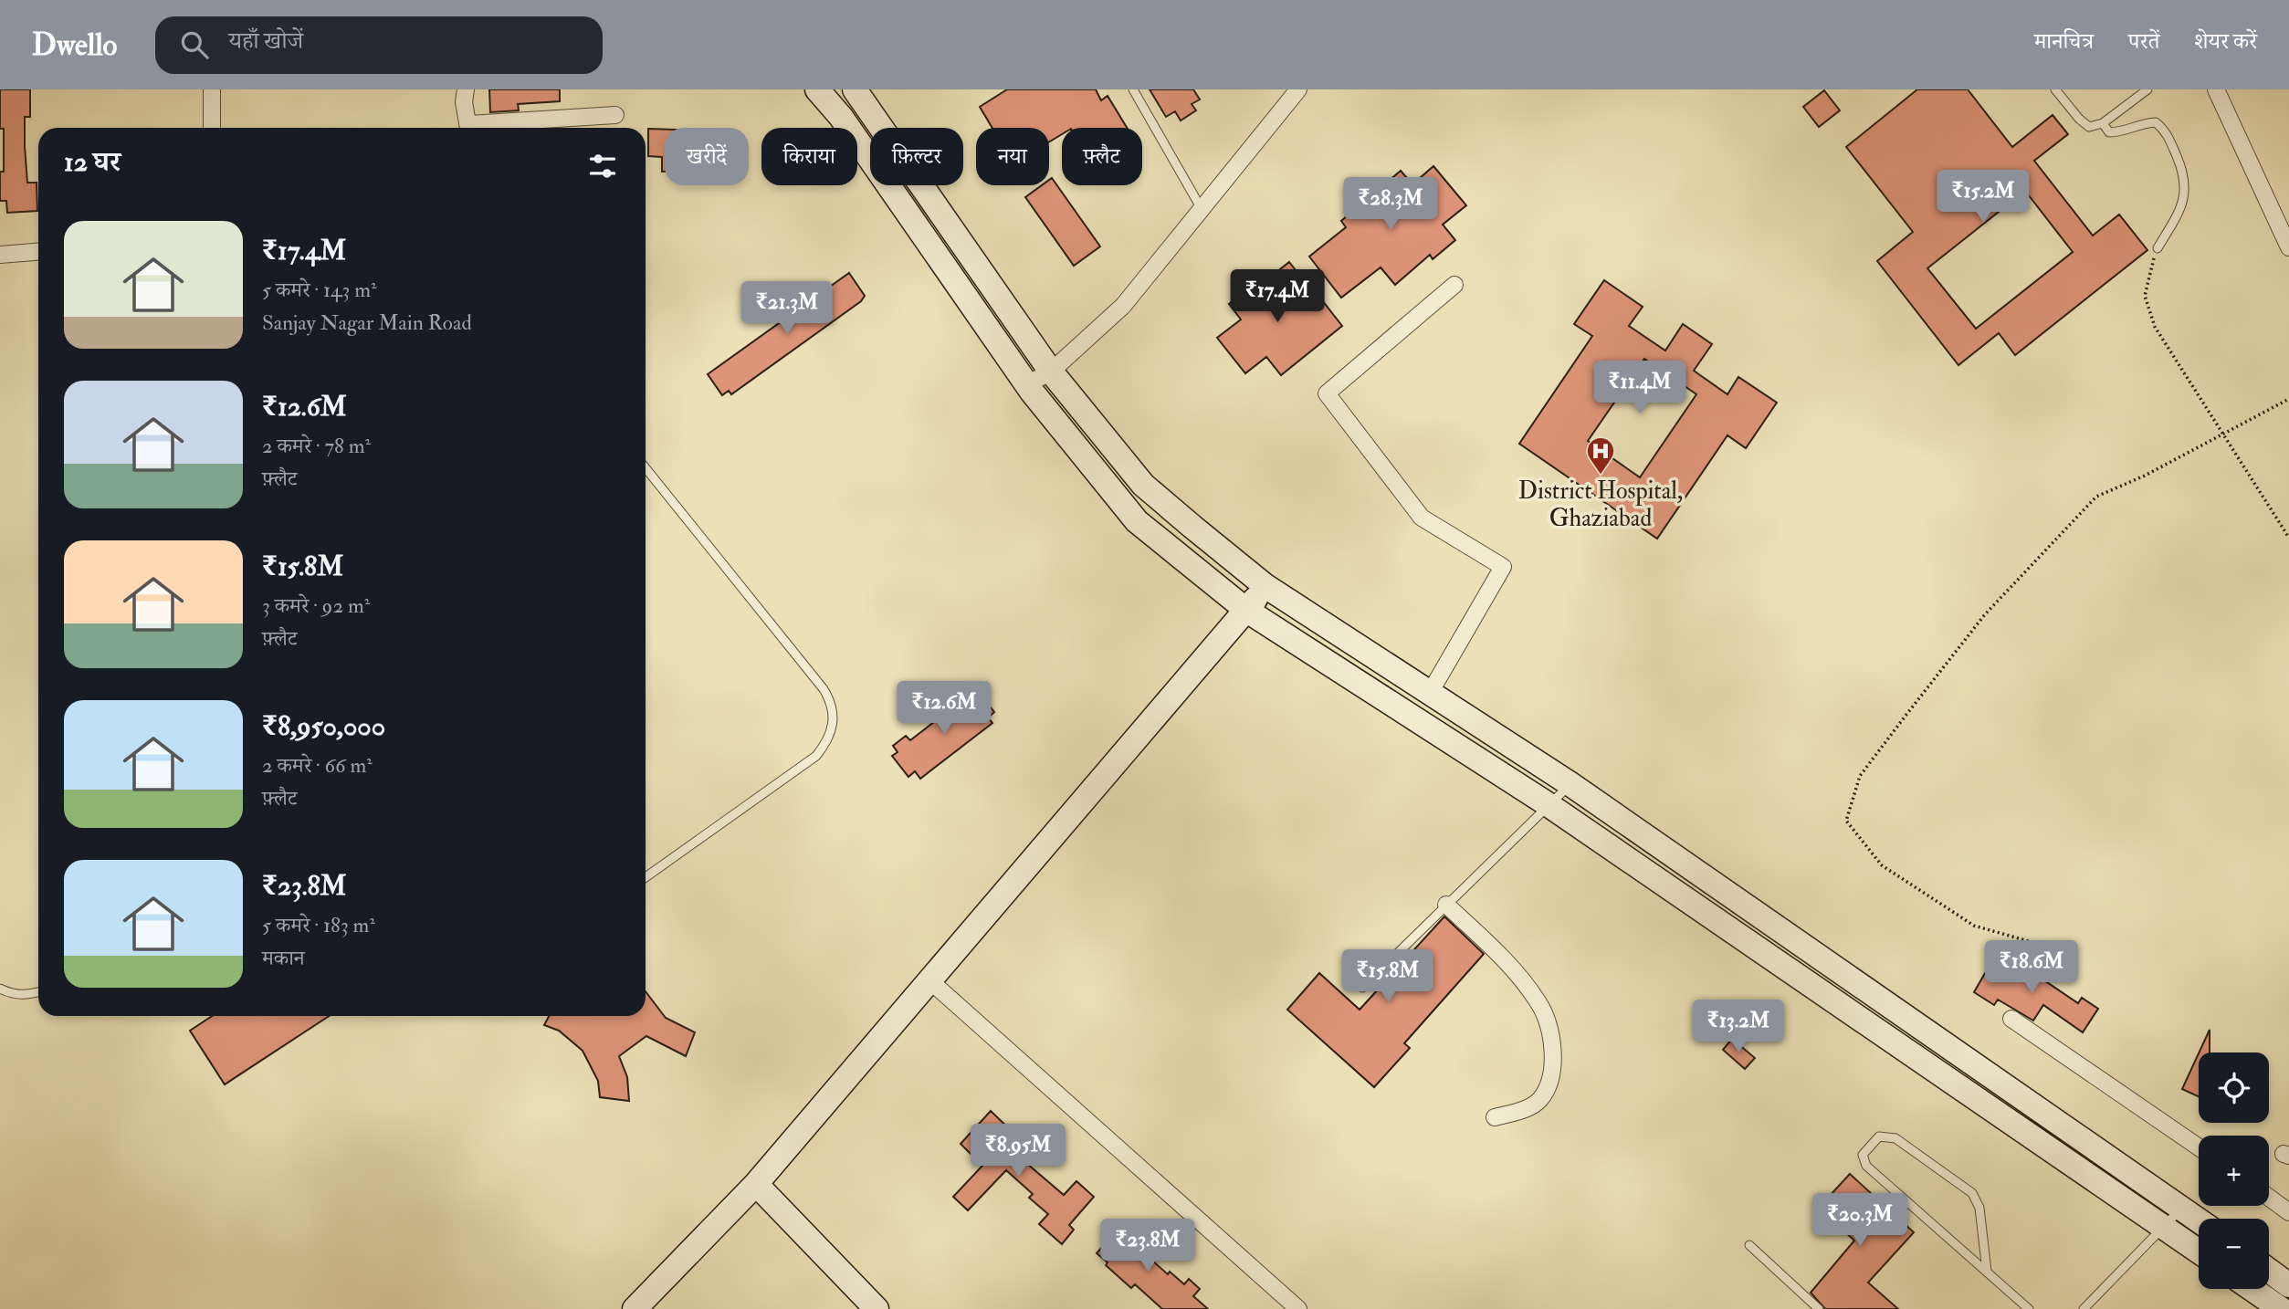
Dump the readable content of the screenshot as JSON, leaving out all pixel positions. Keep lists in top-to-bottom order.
{
  "places": {
    "hospital": ["District Hospital, Ghaziabad"]
  },
  "page": {
    "header": "Dwello",
    "search": "यहाँ खोजें",
    "nav": ["मानचित्र", "परतें", "शेयर करें"],
    "chip": [
      "खरीदें",
      "किराया",
      "फ़िल्टर",
      "नया",
      "फ़्लैट"
    ],
    "heading": "12 घर",
    "price": [
      "₹15.2M",
      "₹28.3M",
      "₹17.4M",
      "₹21.3M",
      "₹11.4M",
      "₹12.6M",
      "₹18.6M",
      "₹15.8M",
      "₹13.2M",
      "₹8.95M",
      "₹20.3M",
      "₹23.8M"
    ],
    "list": [
      {
        "name": "₹17.4M",
        "note": "5 कमरे · 143 m² · Sanjay Nagar Main Road"
      },
      {
        "name": "₹12.6M",
        "note": "2 कमरे · 78 m² · फ़्लैट"
      },
      {
        "name": "₹15.8M",
        "note": "3 कमरे · 92 m² · फ़्लैट"
      },
      {
        "name": "₹8,950,000",
        "note": "2 कमरे · 66 m² · फ़्लैट"
      },
      {
        "name": "₹23.8M",
        "note": "5 कमरे · 183 m² · मकान"
      }
    ],
    "map_buttons": ["+", "−"]
  }
}
